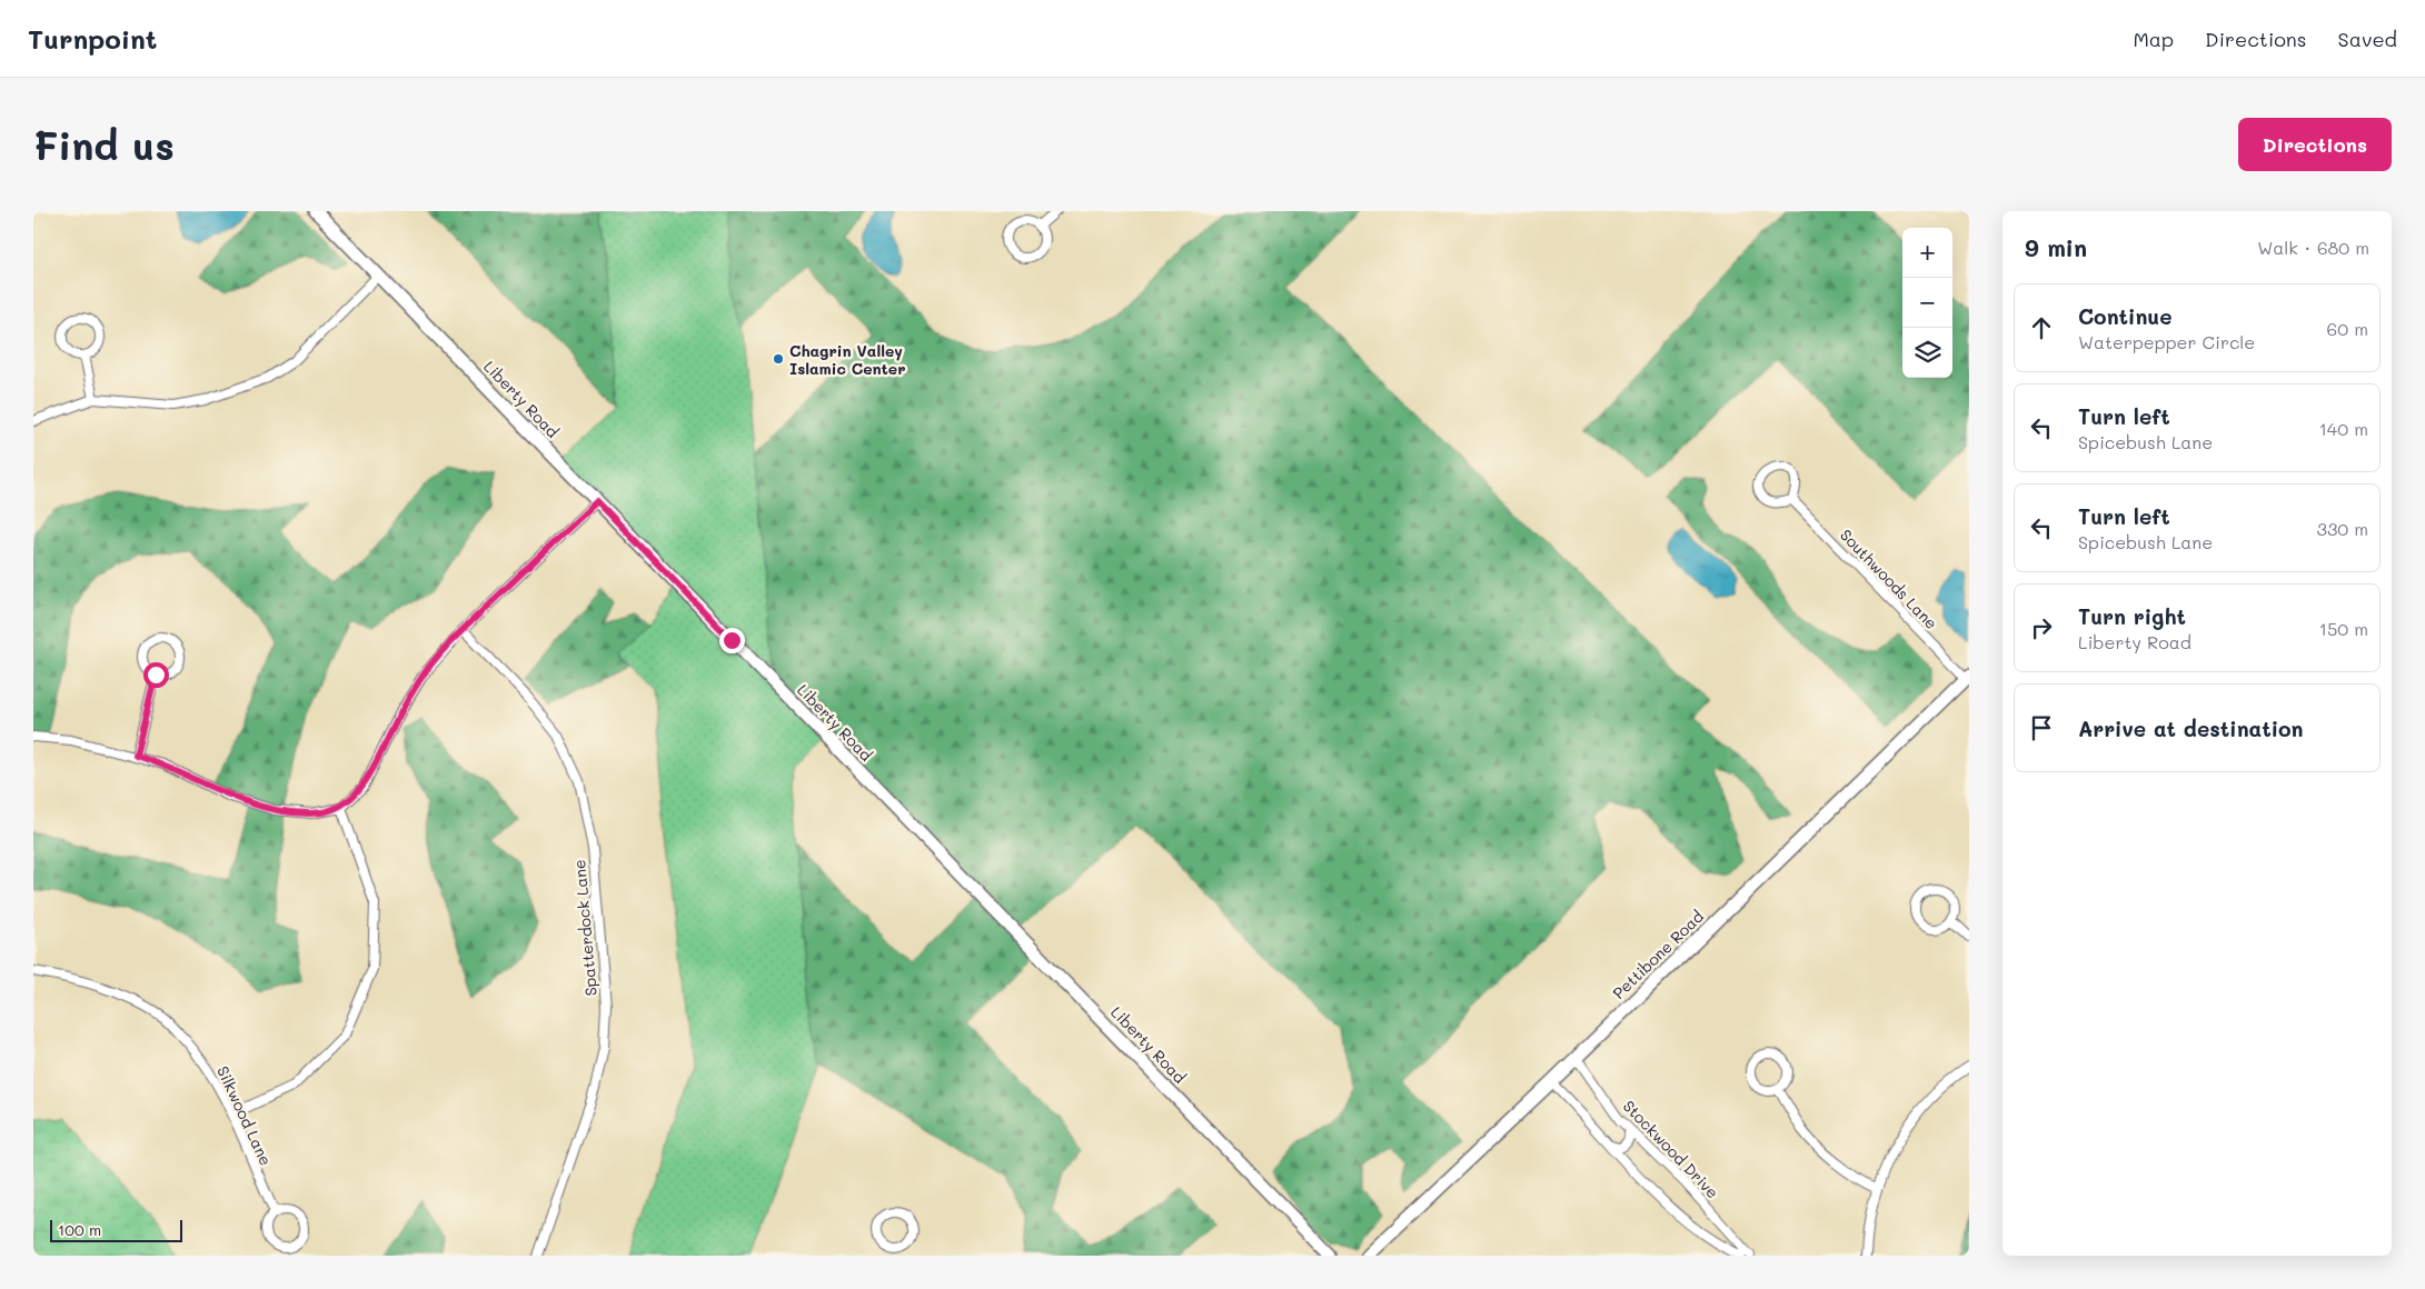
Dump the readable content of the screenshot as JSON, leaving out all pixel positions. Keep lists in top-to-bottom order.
{
  "streets": {
    "street": [
      "Liberty Road",
      "Southwoods Lane",
      "Spatterdock Lane",
      "Pettibone Road",
      "Silkwood Lane",
      "Stockwood Drive"
    ]
  },
  "crossings": [
    ["Southwoods Lane", "Pettibone Road"],
    ["Pettibone Road", "Stockwood Drive"]
  ],
  "places": ["Chagrin Valley Islamic Center"],
  "scale_bar": "100 m",
  "page": {
    "header": "Turnpoint",
    "nav": ["Map", "Directions", "Saved"],
    "buttons": "Directions",
    "title": "Find us",
    "heading": ["9 min", "Walk · 680 m"],
    "map_buttons": ["+", "−"],
    "list": [
      ["Continue", "Waterpepper Circle", "60 m"],
      ["Turn left", "Spicebush Lane", "140 m"],
      ["Turn left", "Spicebush Lane", "330 m"],
      ["Turn right", "Liberty Road", "150 m"],
      "Arrive at destination"
    ],
    "scale": "100 m"
  }
}
